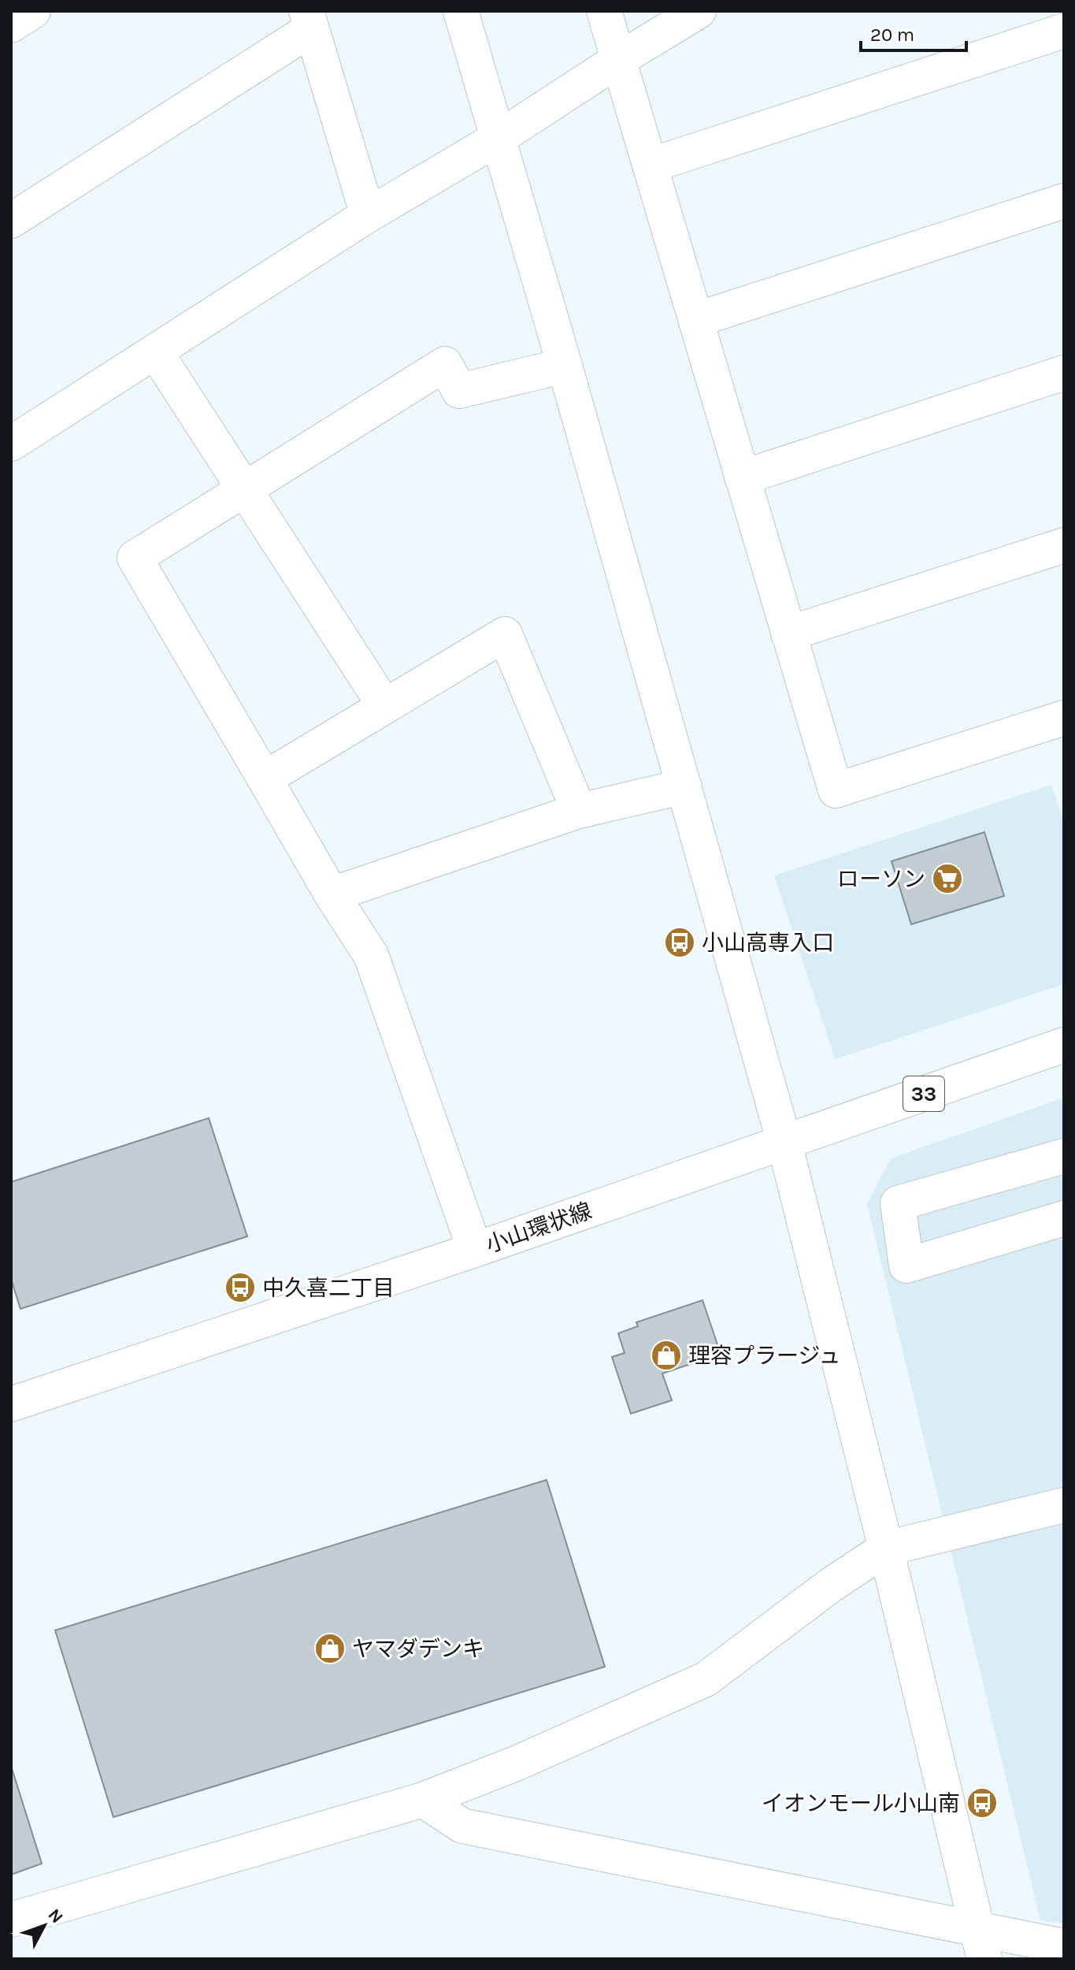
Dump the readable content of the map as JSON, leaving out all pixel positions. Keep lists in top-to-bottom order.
{
  "streets": {
    "street": ["33", "小山環状線"]
  },
  "places": {
    "supermarket": ["ローソン"],
    "bus stop": ["小山高専入口", "中久喜二丁目", "イオンモール小山南"],
    "shop": ["理容プラージュ", "ヤマダデンキ"]
  },
  "scale_bar": "20 m",
  "north": "top right"
}
